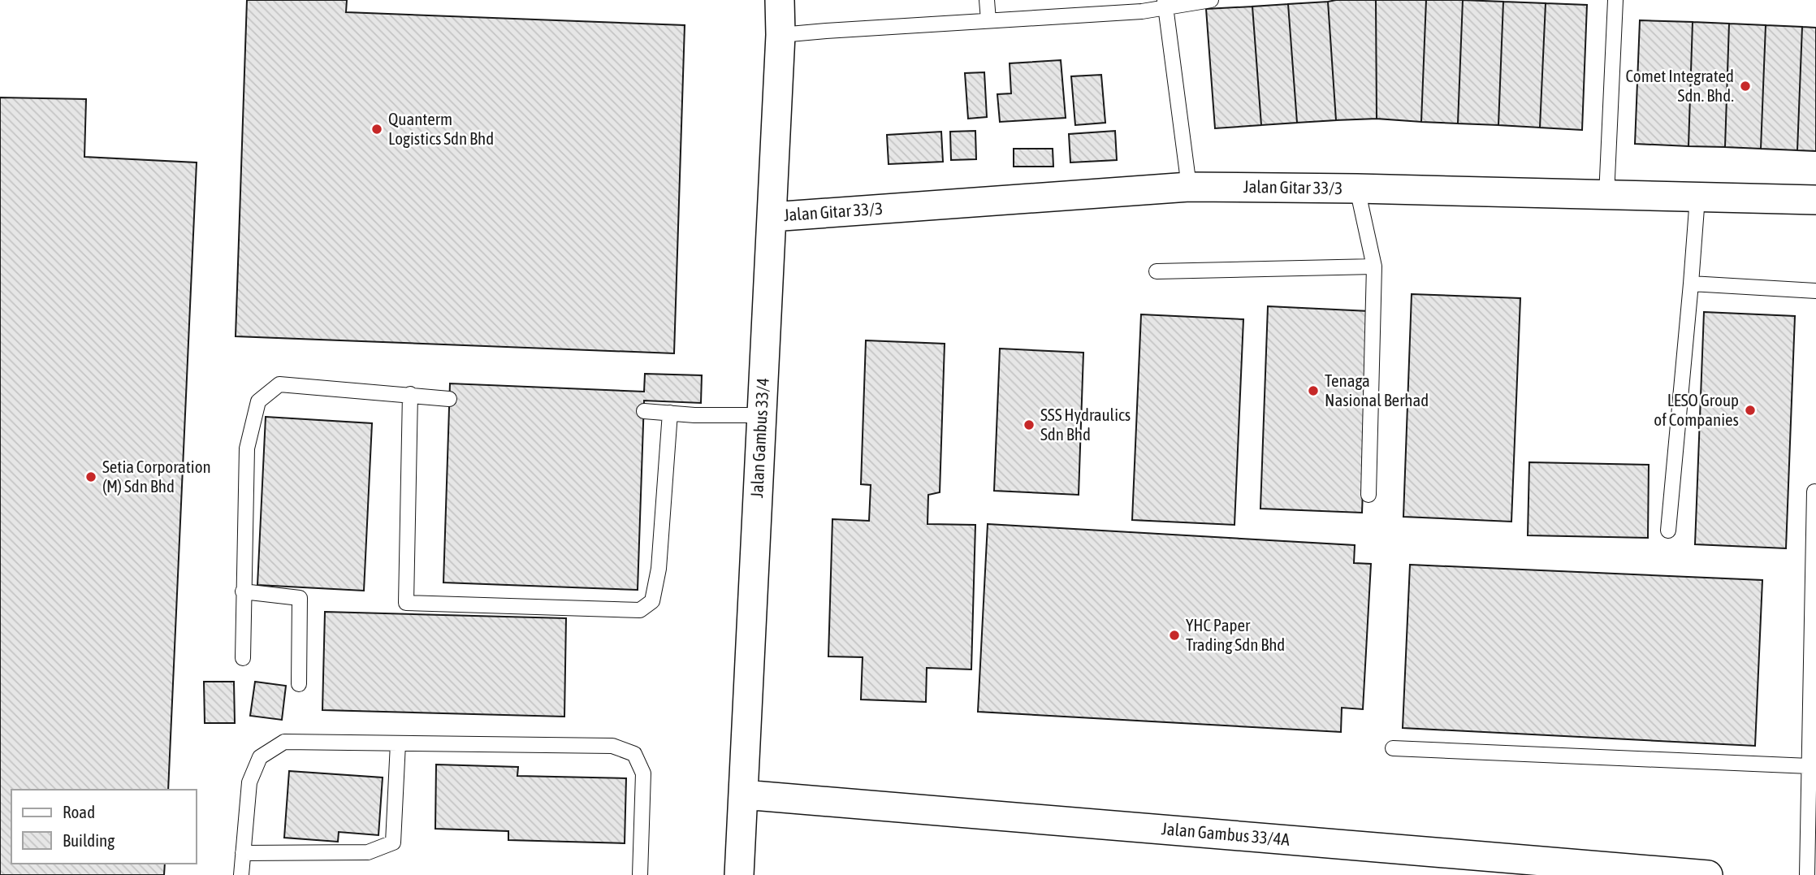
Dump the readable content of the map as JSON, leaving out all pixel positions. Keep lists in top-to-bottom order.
{
  "streets": {
    "street": ["Jalan Gitar 33/3", "Jalan Gambus 33/4", "Jalan Gambus 33/4A"]
  },
  "crossings": [
    ["Jalan Gitar 33/3", "Jalan Gambus 33/4"],
    ["Jalan Gambus 33/4", "Jalan Gambus 33/4A"]
  ],
  "places": [
    "Comet Integrated Sdn. Bhd.",
    "Quanterm Logistics Sdn Bhd",
    "Tenaga Nasional Berhad",
    "LESO Group of Companies",
    "SSS Hydraulics Sdn Bhd",
    "Setia Corporation (M) Sdn Bhd",
    "YHC Paper Trading Sdn Bhd"
  ],
  "legend": ["Road", "Building"]
}
